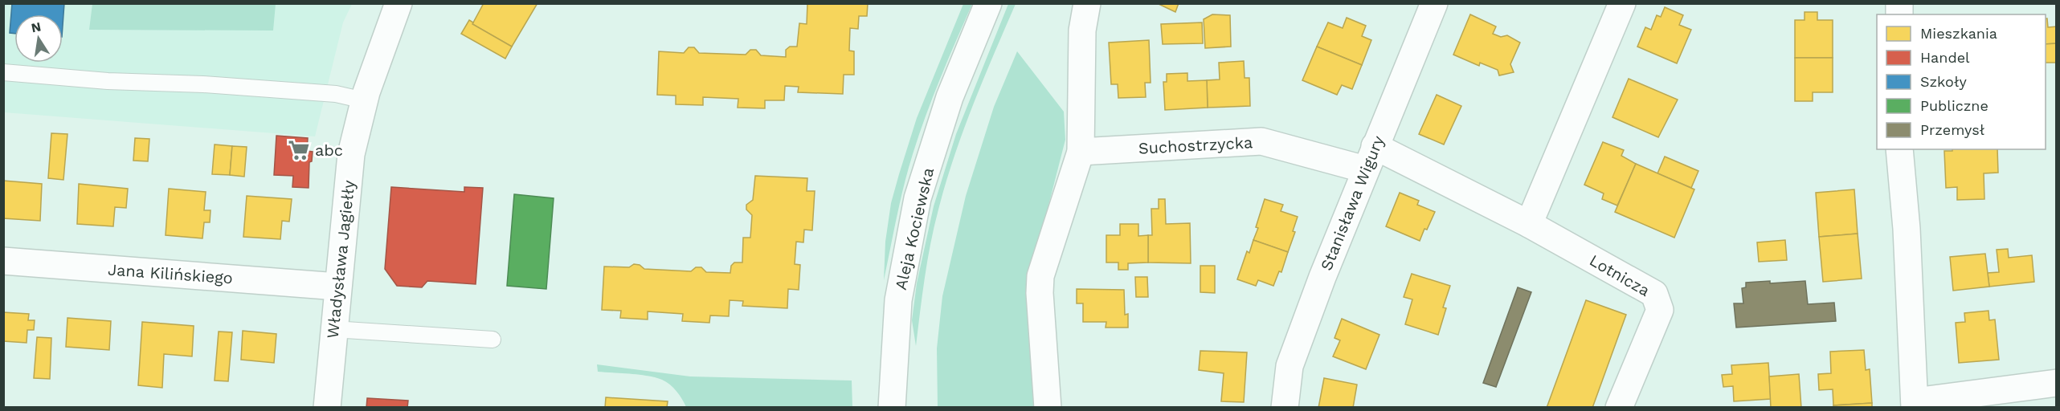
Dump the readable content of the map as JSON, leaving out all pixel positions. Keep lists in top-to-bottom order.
{
  "streets": {
    "street": [
      "Suchostrzycka",
      "Stanisława Wigury",
      "Aleja Kociewska",
      "Władysława Jagiełły",
      "Jana Kilińskiego",
      "Lotnicza"
    ]
  },
  "crossings": [
    ["Suchostrzycka", "Stanisława Wigury"],
    ["Suchostrzycka", "Lotnicza"],
    ["Stanisława Wigury", "Lotnicza"],
    ["Władysława Jagiełły", "Jana Kilińskiego"]
  ],
  "places": {
    "supermarket": ["abc"]
  },
  "legend": [
    "Mieszkania",
    "Handel",
    "Szkoły",
    "Publiczne",
    "Przemysł"
  ],
  "north": "top"
}
